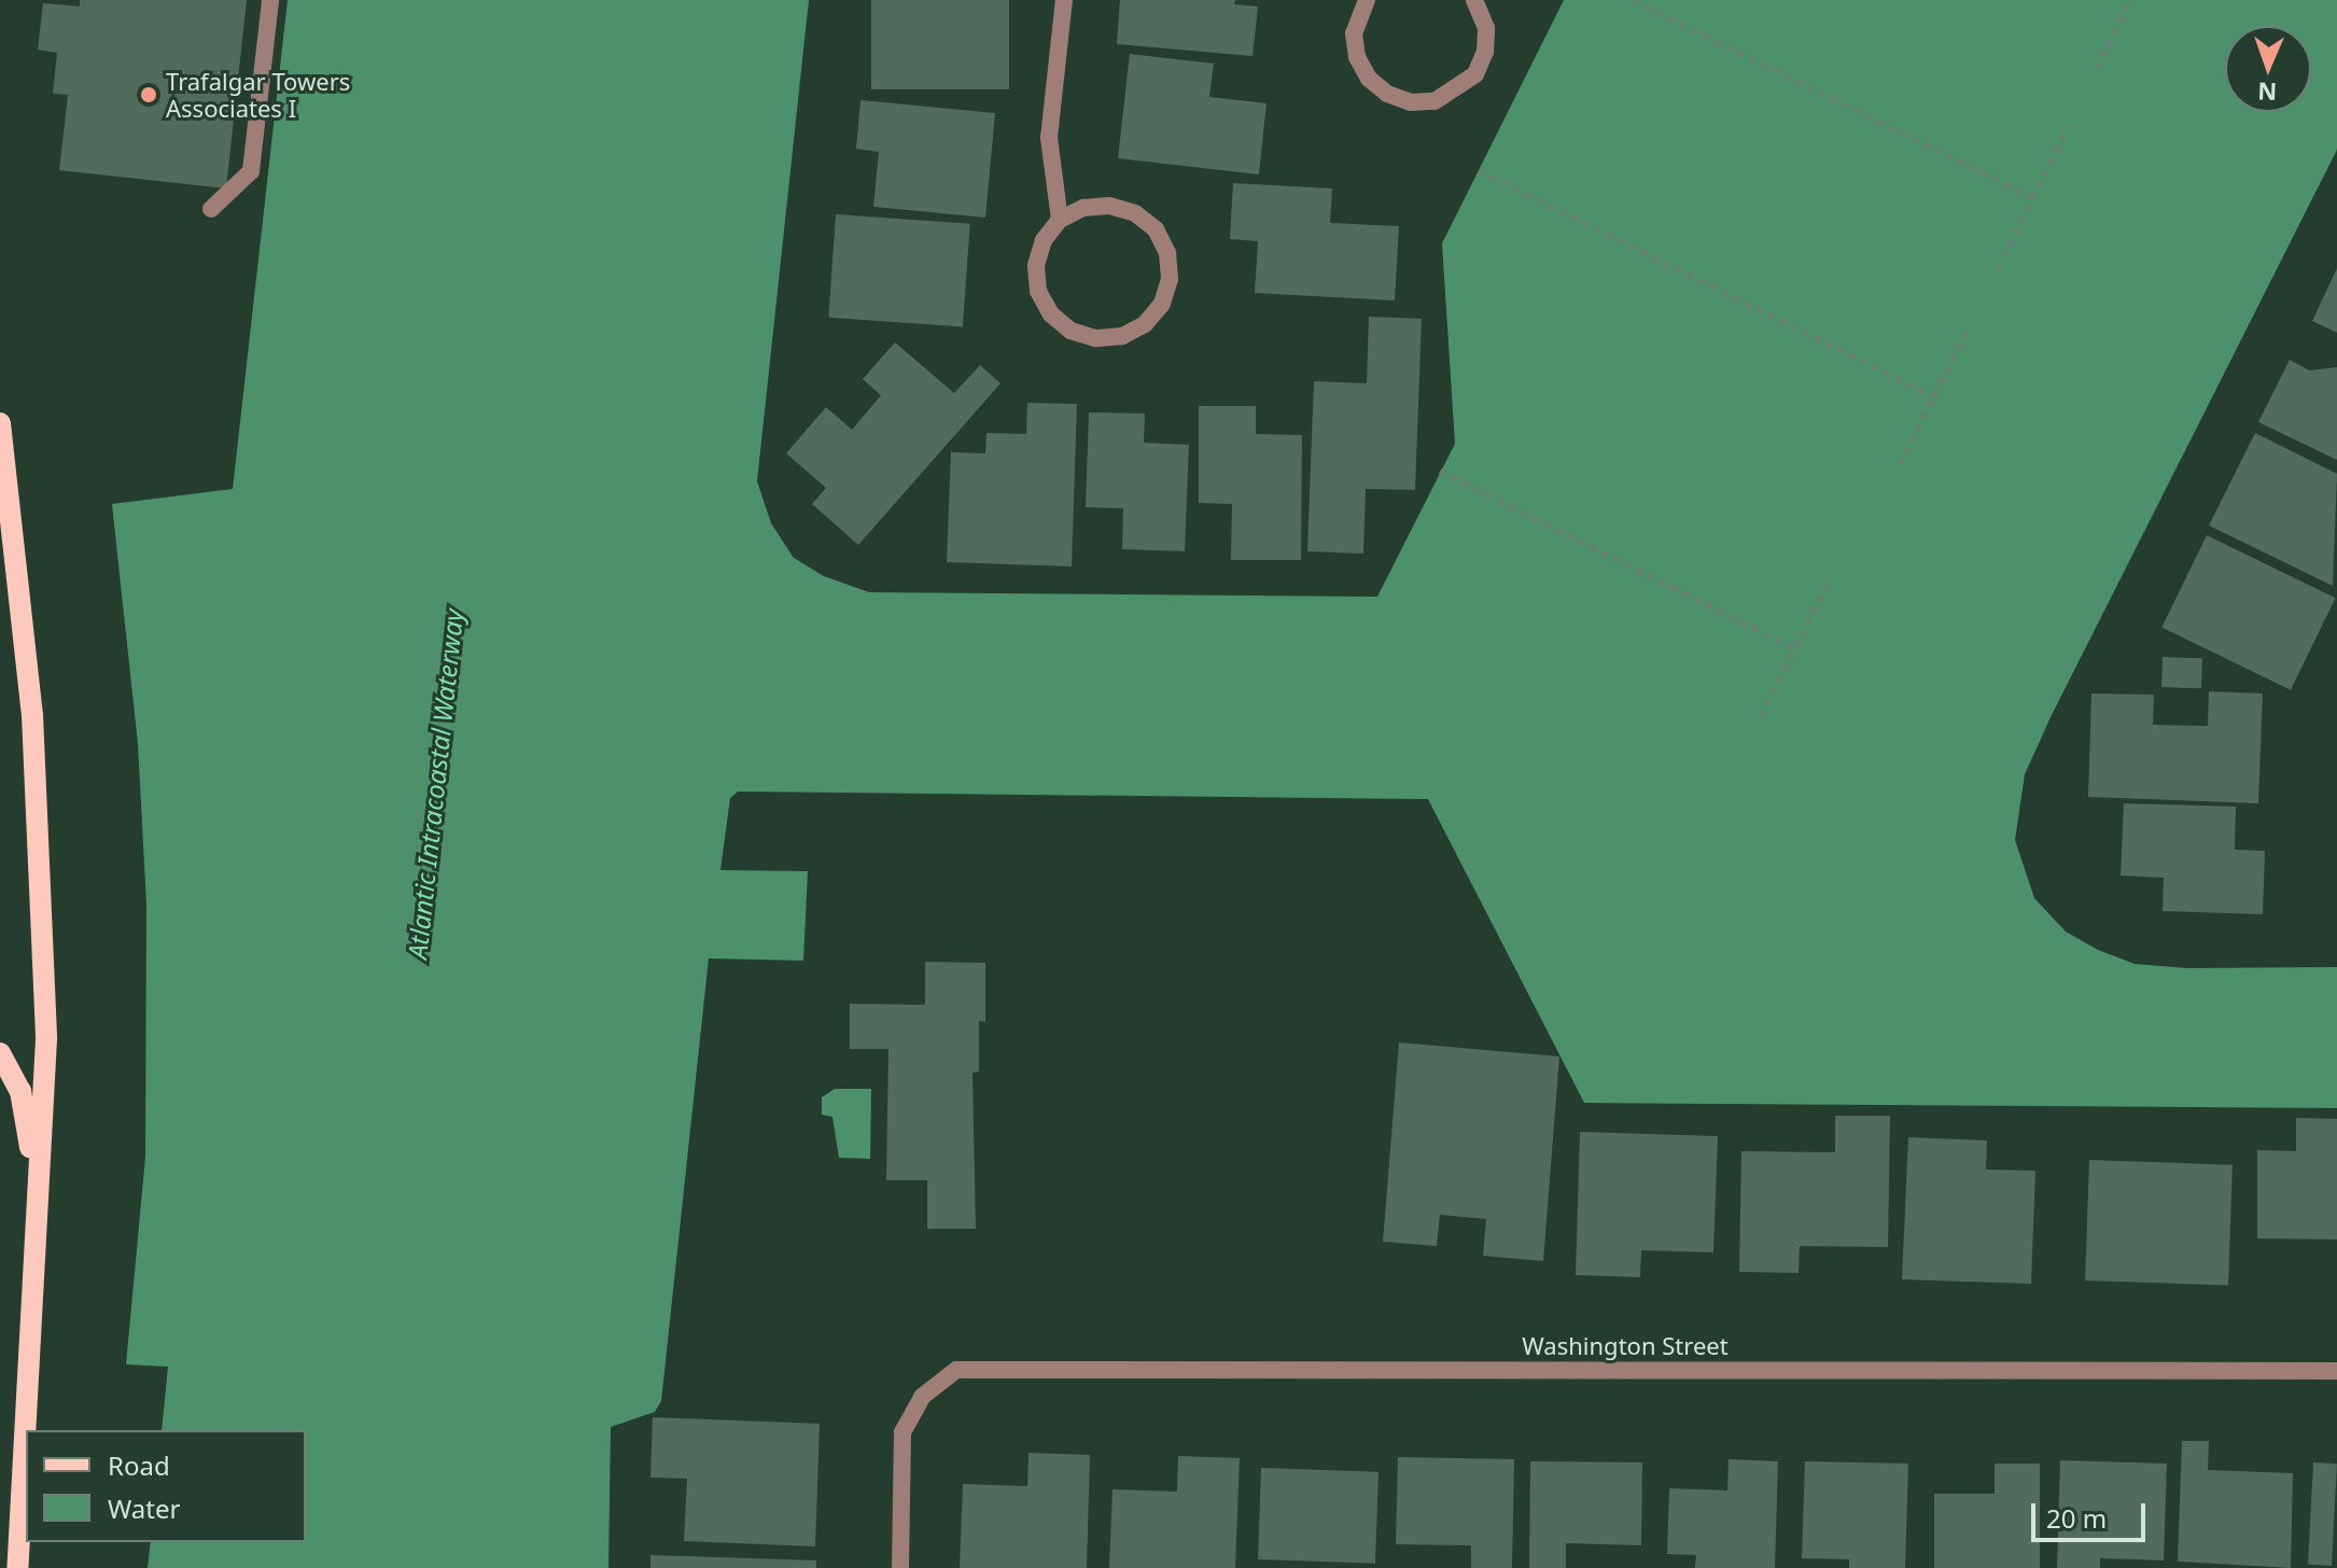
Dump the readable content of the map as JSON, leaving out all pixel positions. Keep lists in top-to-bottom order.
{
  "streets": {
    "street": ["Washington Street"]
  },
  "water": ["Atlantic Intracoastal Waterway"],
  "places": ["Trafalgar Towers Associates I"],
  "legend": ["Road", "Water"],
  "scale_bar": "20 m",
  "north": "bottom"
}
